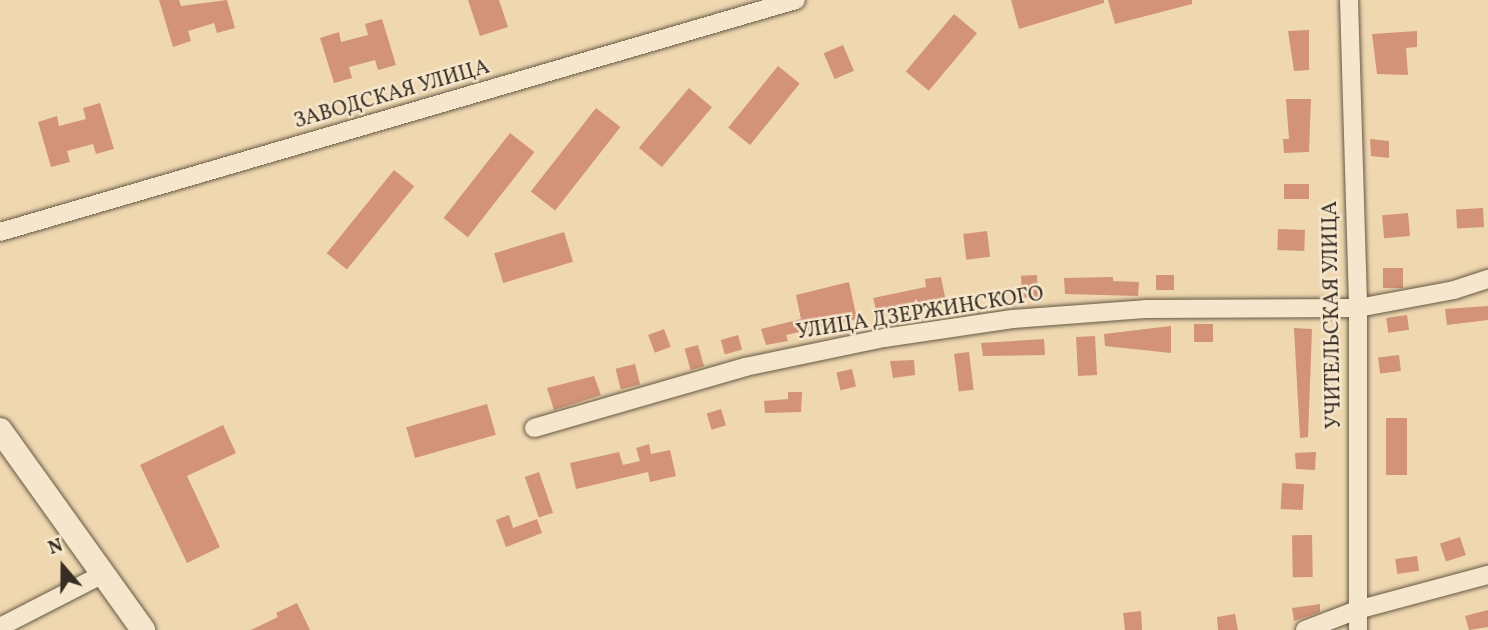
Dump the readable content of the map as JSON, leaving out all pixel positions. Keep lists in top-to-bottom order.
{
  "streets": {
    "street": ["ЗАВОДСКАЯ УЛИЦА", "УЛИЦА ДЗЕРЖИНСКОГО", "УЧИТЕЛЬСКАЯ УЛИЦА"]
  },
  "crossings": [
    ["УЛИЦА ДЗЕРЖИНСКОГО", "УЧИТЕЛЬСКАЯ УЛИЦА"]
  ],
  "north": "top"
}
